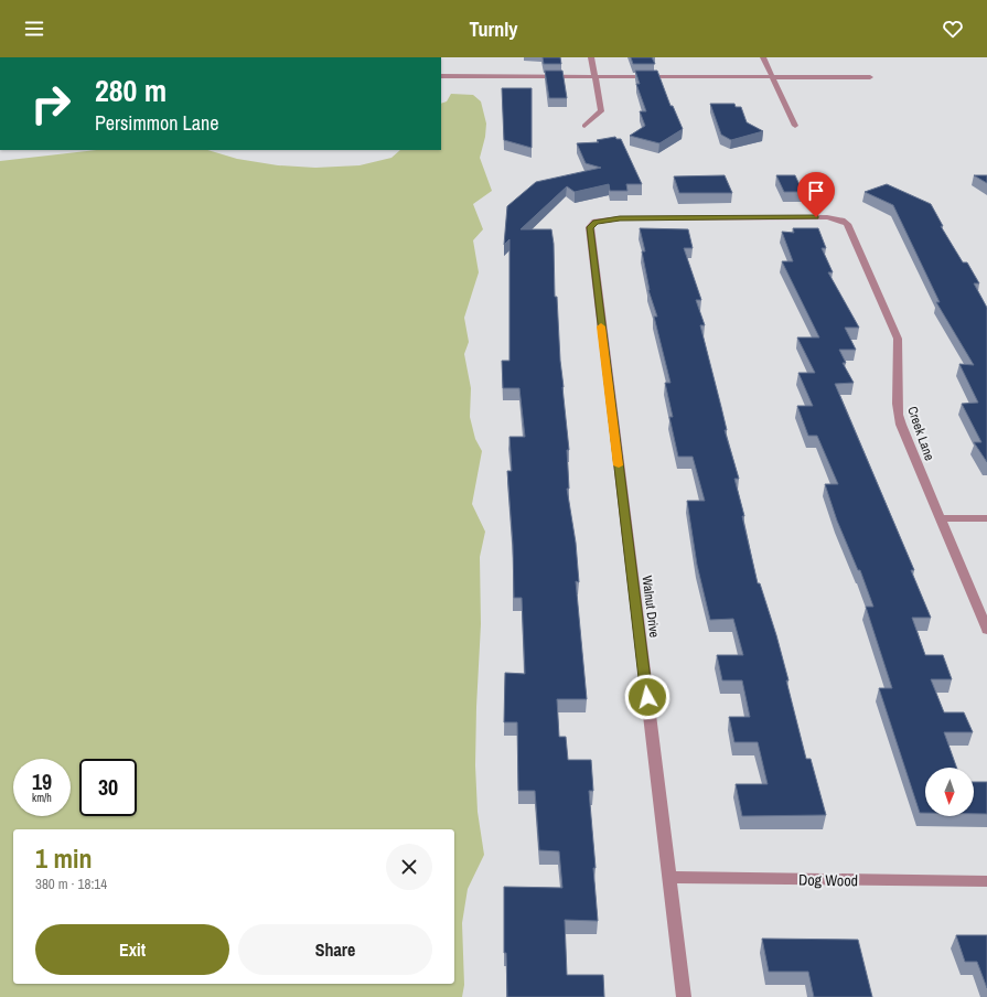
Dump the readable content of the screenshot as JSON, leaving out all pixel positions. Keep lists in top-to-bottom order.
{
  "streets": {
    "street": ["Creek Lane", "Walnut Drive", "Dog Wood"]
  },
  "crossings": [
    ["Creek Lane", "Walnut Drive"],
    ["Walnut Drive", "Dog Wood"]
  ],
  "north": "bottom",
  "page": {
    "header": "Turnly",
    "turn": ["280 m", "Persimmon Lane"],
    "speed": "19 km/h",
    "limit": "30",
    "heading": ["1 min", "380 m · 18:14"],
    "buttons": ["Exit", "Share"]
  }
}
